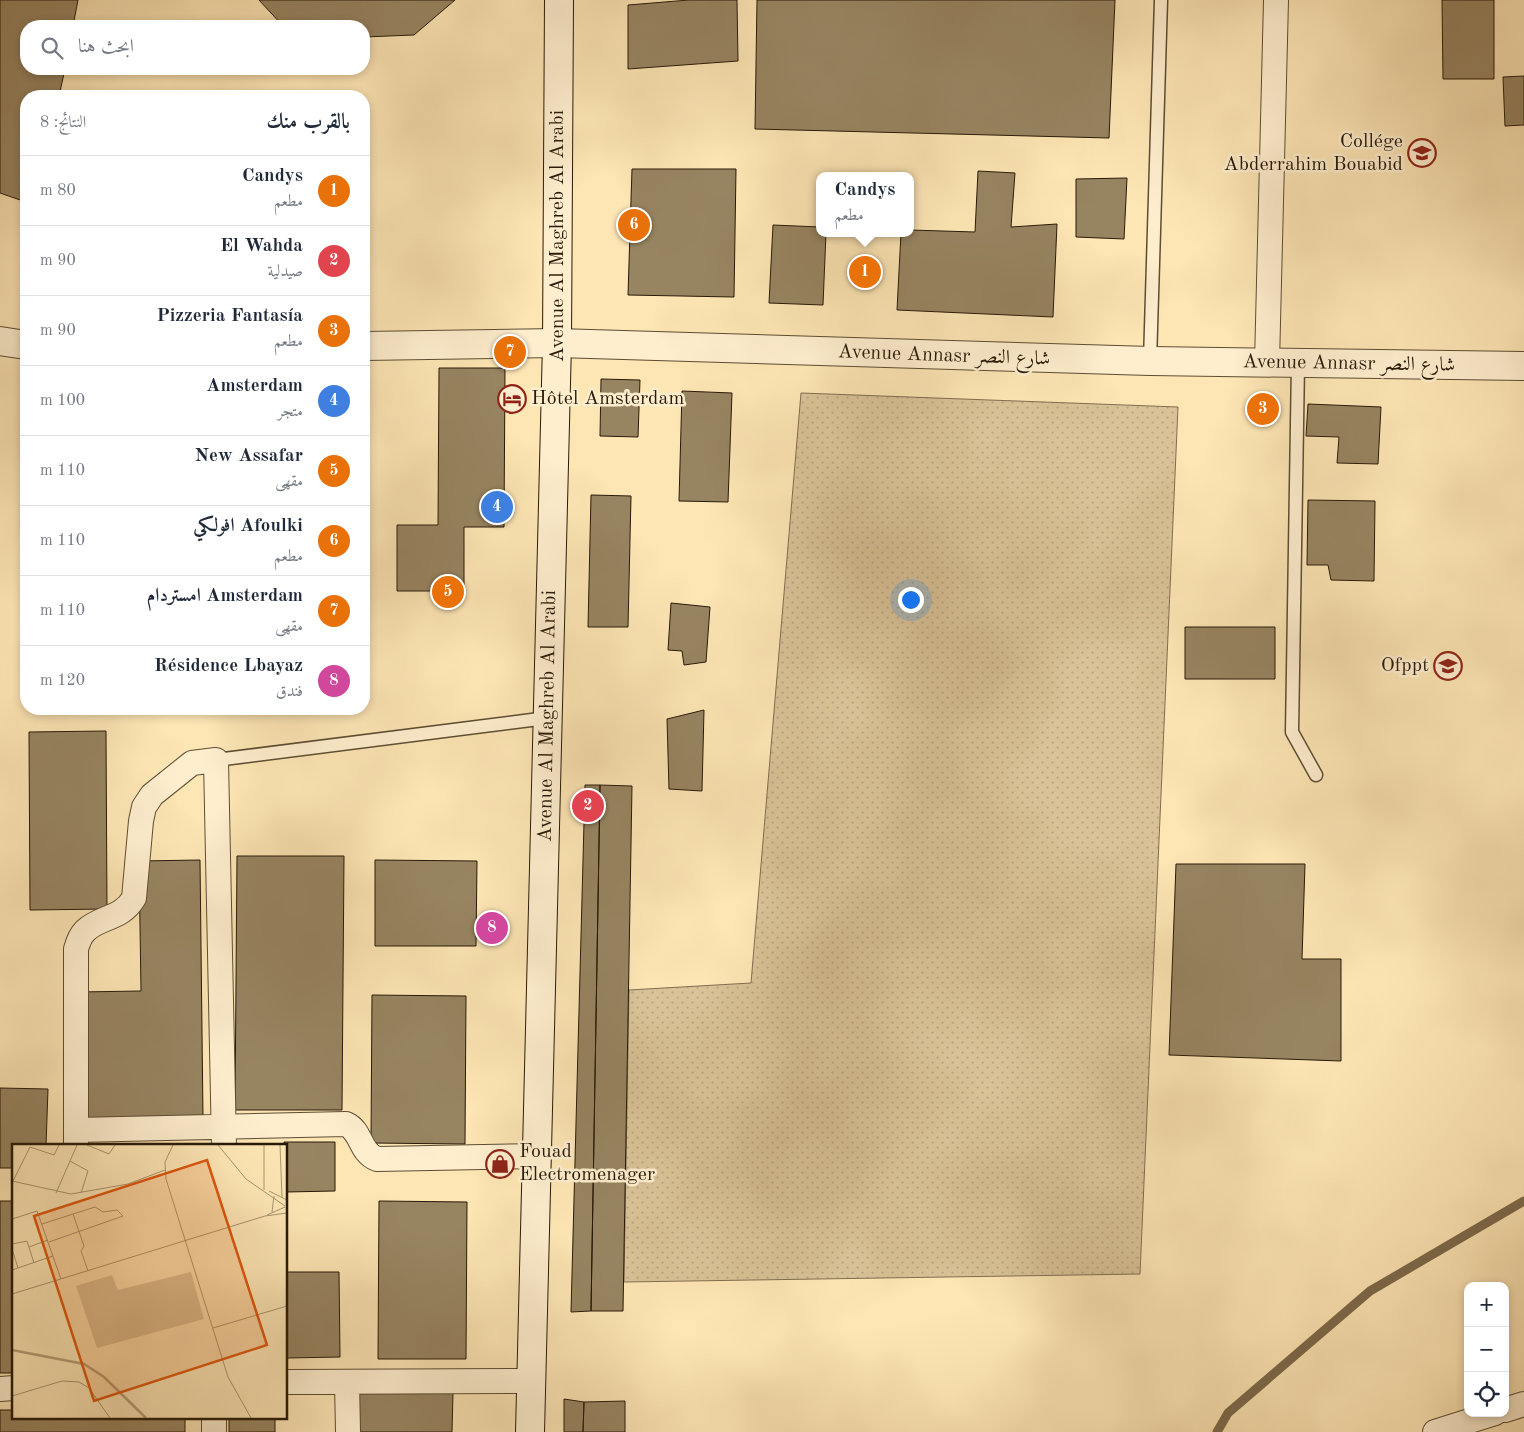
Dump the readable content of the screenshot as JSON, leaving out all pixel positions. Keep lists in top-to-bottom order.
{
  "streets": {
    "main road": ["Avenue Al Maghreb Al Arabi", "Avenue Annasr شارع النصر"]
  },
  "crossings": [
    ["Avenue Al Maghreb Al Arabi", "Avenue Annasr شارع النصر"]
  ],
  "places": {
    "school or university": ["Collége Abderrahim Bouabid", "Ofppt"],
    "hotel": ["Hôtel Amsterdam"],
    "shop": ["Fouad Electromenager"]
  },
  "page": {
    "search": "ابحث هنا",
    "heading": ["بالقرب منك", "النتائج: 8"],
    "list": [
      {
        "mark": "1",
        "name": "Candys",
        "note": "مطعم",
        "value": "80 m"
      },
      {
        "mark": "2",
        "name": "El Wahda",
        "note": "صيدلية",
        "value": "90 m"
      },
      {
        "mark": "3",
        "name": "Pizzeria Fantasía",
        "note": "مطعم",
        "value": "90 m"
      },
      {
        "mark": "4",
        "name": "Amsterdam",
        "note": "متجر",
        "value": "100 m"
      },
      {
        "mark": "5",
        "name": "New Assafar",
        "note": "مقهى",
        "value": "110 m"
      },
      {
        "mark": "6",
        "name": "Afoulki افولكي",
        "note": "مطعم",
        "value": "110 m"
      },
      {
        "mark": "7",
        "name": "Amsterdam امستردام",
        "note": "مقهى",
        "value": "110 m"
      },
      {
        "mark": "8",
        "name": "Résidence Lbayaz",
        "note": "فندق",
        "value": "120 m"
      }
    ],
    "popup": ["Candys", "مطعم"],
    "pins": [
      "6",
      "1",
      "7",
      "3",
      "4",
      "5",
      "2",
      "8"
    ],
    "map_buttons": ["+", "−"]
  }
}
